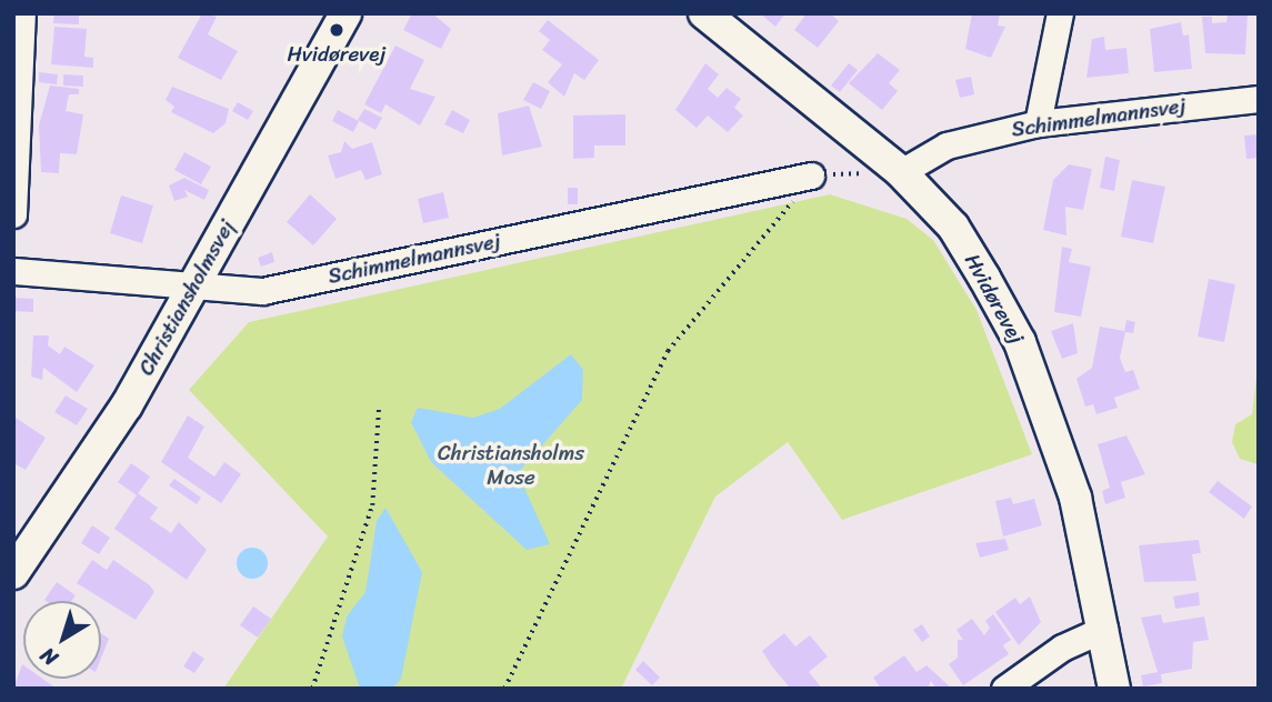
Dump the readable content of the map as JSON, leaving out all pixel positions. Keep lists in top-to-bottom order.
{
  "streets": {
    "street": ["Schimmelmannsvej", "Christiansholmsvej", "Hvidørevej"]
  },
  "crossings": [
    ["Schimmelmannsvej", "Christiansholmsvej"],
    ["Schimmelmannsvej", "Hvidørevej"]
  ],
  "parks": ["Christiansholms Mose"],
  "places": ["Hvidørevej"],
  "north": "bottom left"
}
